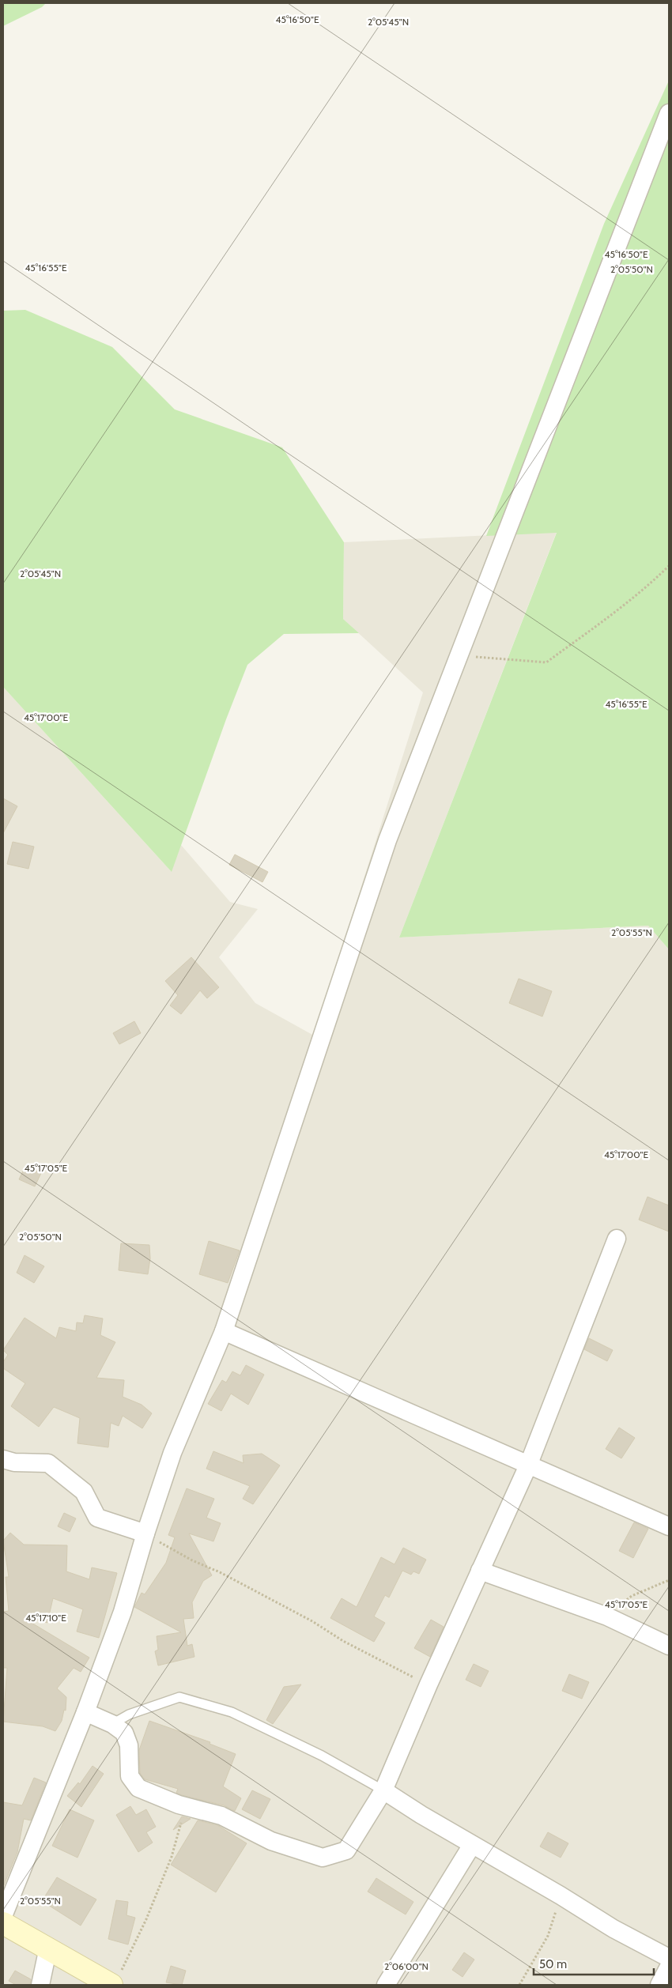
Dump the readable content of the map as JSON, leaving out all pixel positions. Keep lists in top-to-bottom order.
{
  "scale_bar": "50 m",
  "coordinates": [
    "45°16'50\"E",
    "2°05'45\"N",
    "45°16'55\"E",
    "2°05'50\"N",
    "45°17'00\"E",
    "2°05'55\"N",
    "45°17'05\"E",
    "45°17'10\"E",
    "2°06'00\"N"
  ]
}
